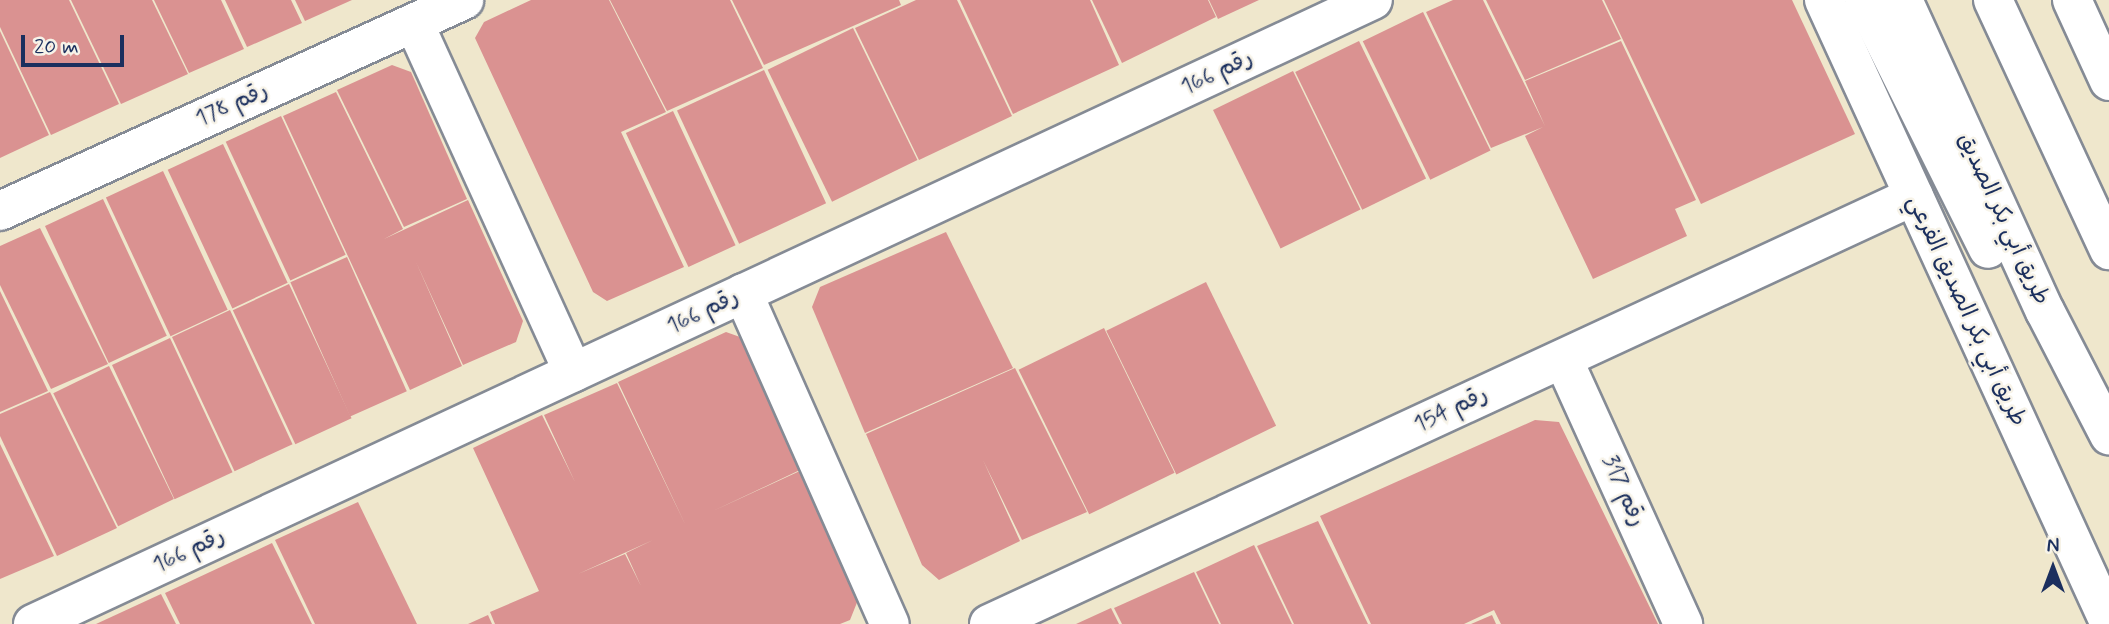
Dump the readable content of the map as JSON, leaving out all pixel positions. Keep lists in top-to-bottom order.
{
  "streets": {
    "street": [
      "رقم 166",
      "رقم 178",
      "طريق أبي بكر الصديق",
      "طريق أبي بكر الصديق الفرعي",
      "رقم 154",
      "رقم 317"
    ]
  },
  "crossings": [
    ["طريق أبي بكر الصديق الفرعي", "رقم 154"],
    ["رقم 154", "رقم 317"]
  ],
  "scale_bar": "20 m",
  "north": "top"
}
